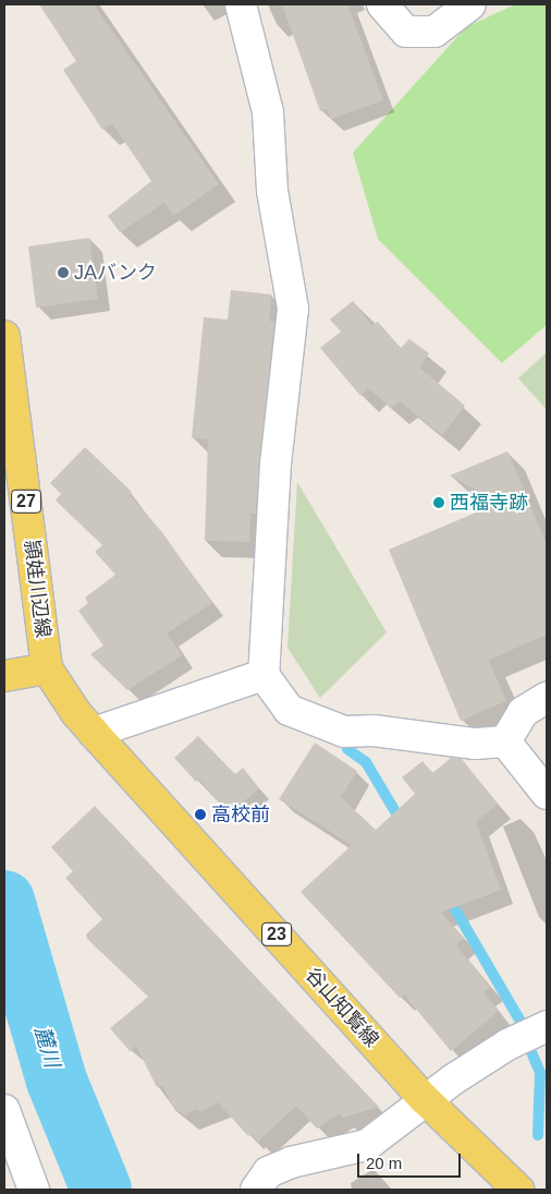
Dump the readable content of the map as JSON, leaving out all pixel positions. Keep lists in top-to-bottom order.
{
  "streets": {
    "main road": [
      "27",
      "頴娃川辺線",
      "23",
      "谷山知覧線"
    ]
  },
  "crossings": [
    ["頴娃川辺線", "谷山知覧線"]
  ],
  "water": ["麓川"],
  "places": ["JAバンク", "西福寺跡", "高校前"],
  "scale_bar": "20 m"
}
